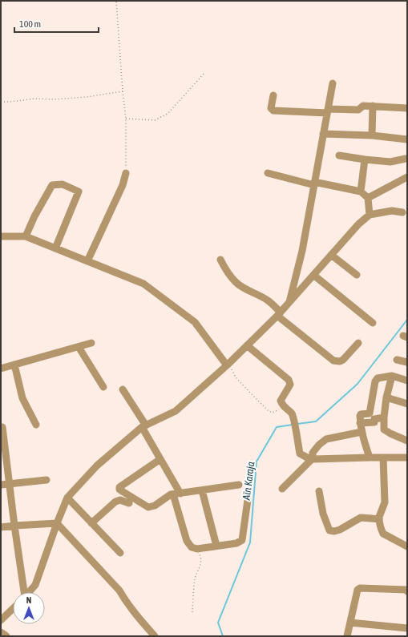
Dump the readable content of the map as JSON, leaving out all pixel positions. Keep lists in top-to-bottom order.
{
  "water": ["Aïn Karaja"],
  "scale_bar": "100 m",
  "north": "top"
}
